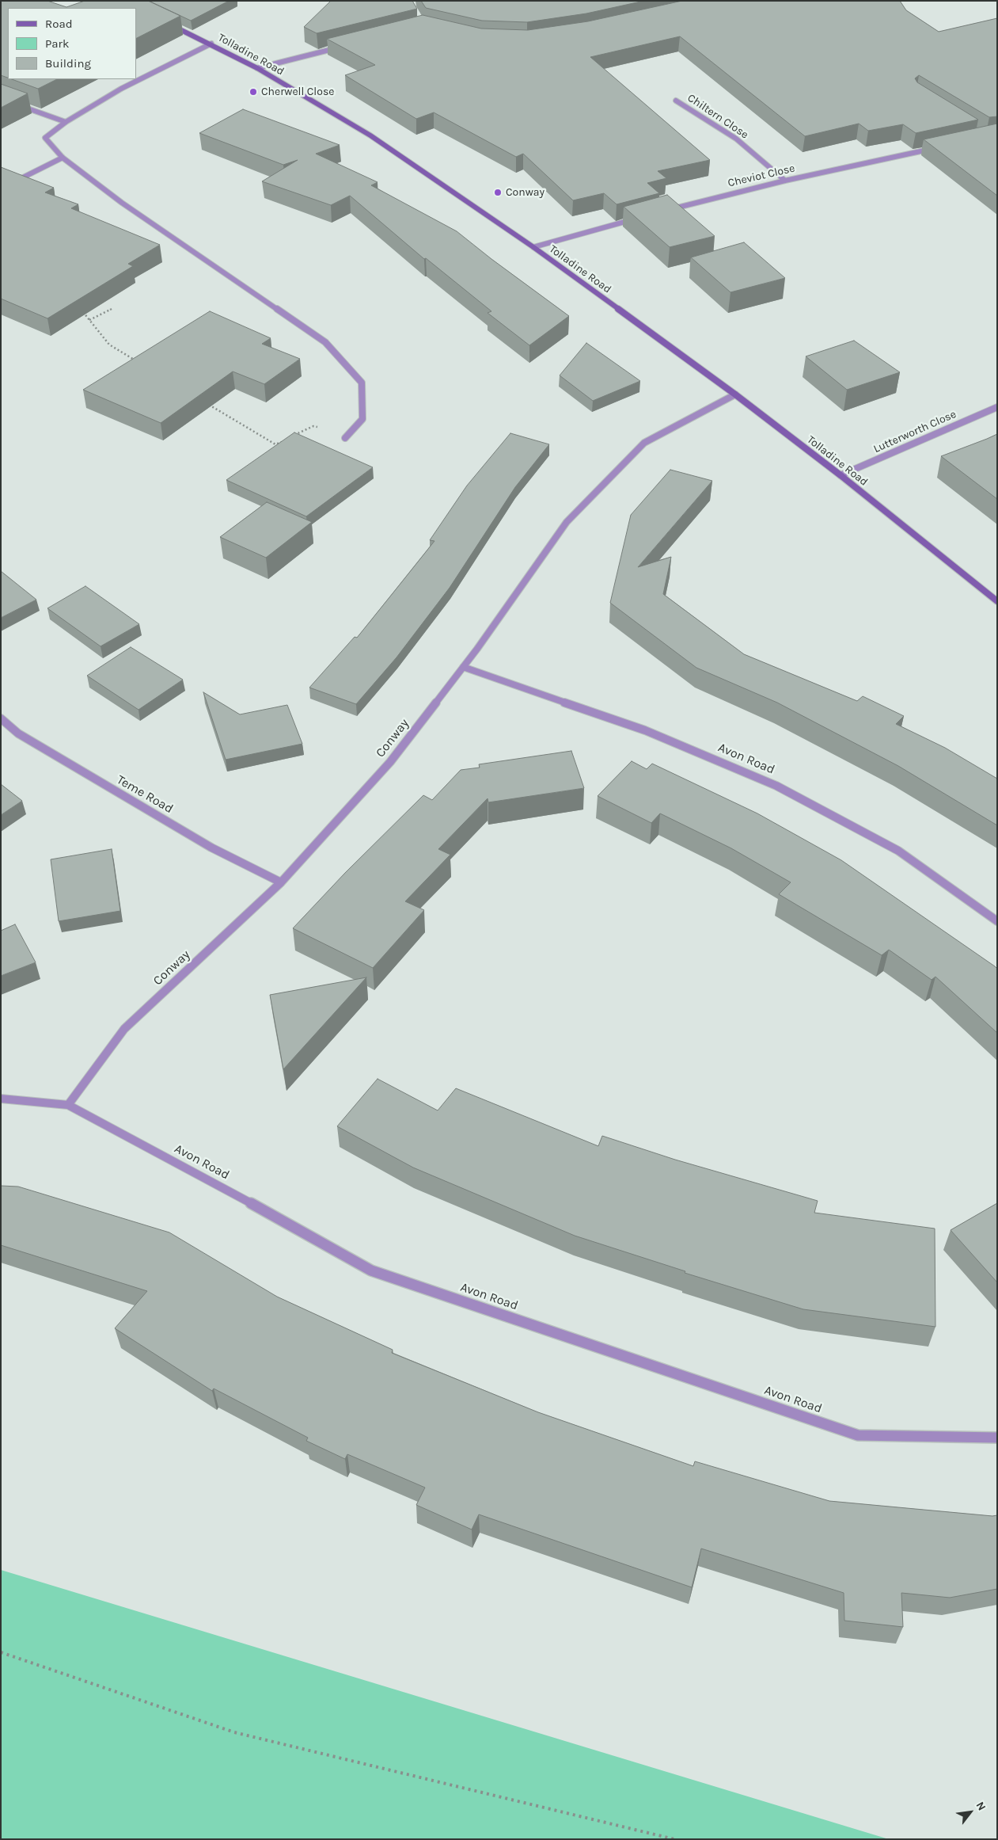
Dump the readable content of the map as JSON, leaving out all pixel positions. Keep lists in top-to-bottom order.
{
  "streets": {
    "main road": ["Tolladine Road"],
    "street": [
      "Chiltern Close",
      "Cheviot Close",
      "Lutterworth Close",
      "Conway",
      "Avon Road",
      "Teme Road"
    ]
  },
  "crossings": [
    ["Tolladine Road", "Lutterworth Close"],
    ["Tolladine Road", "Conway"],
    ["Chiltern Close", "Cheviot Close"],
    ["Conway", "Avon Road"],
    ["Conway", "Teme Road"]
  ],
  "places": ["Cherwell Close", "Conway"],
  "legend": ["Road", "Park", "Building"],
  "north": "top right"
}
